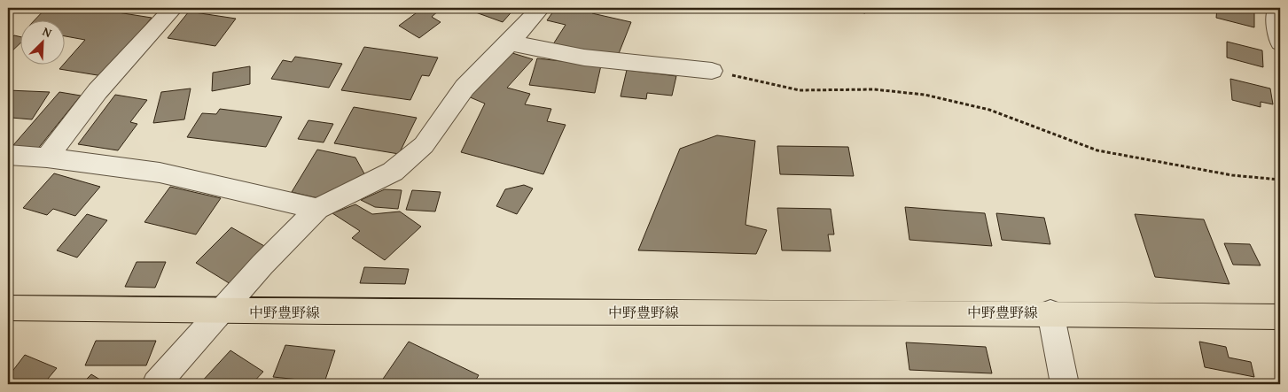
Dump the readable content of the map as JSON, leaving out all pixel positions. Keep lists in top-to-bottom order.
{
  "streets": {
    "main road": ["中野豊野線"]
  },
  "north": "top right"
}
